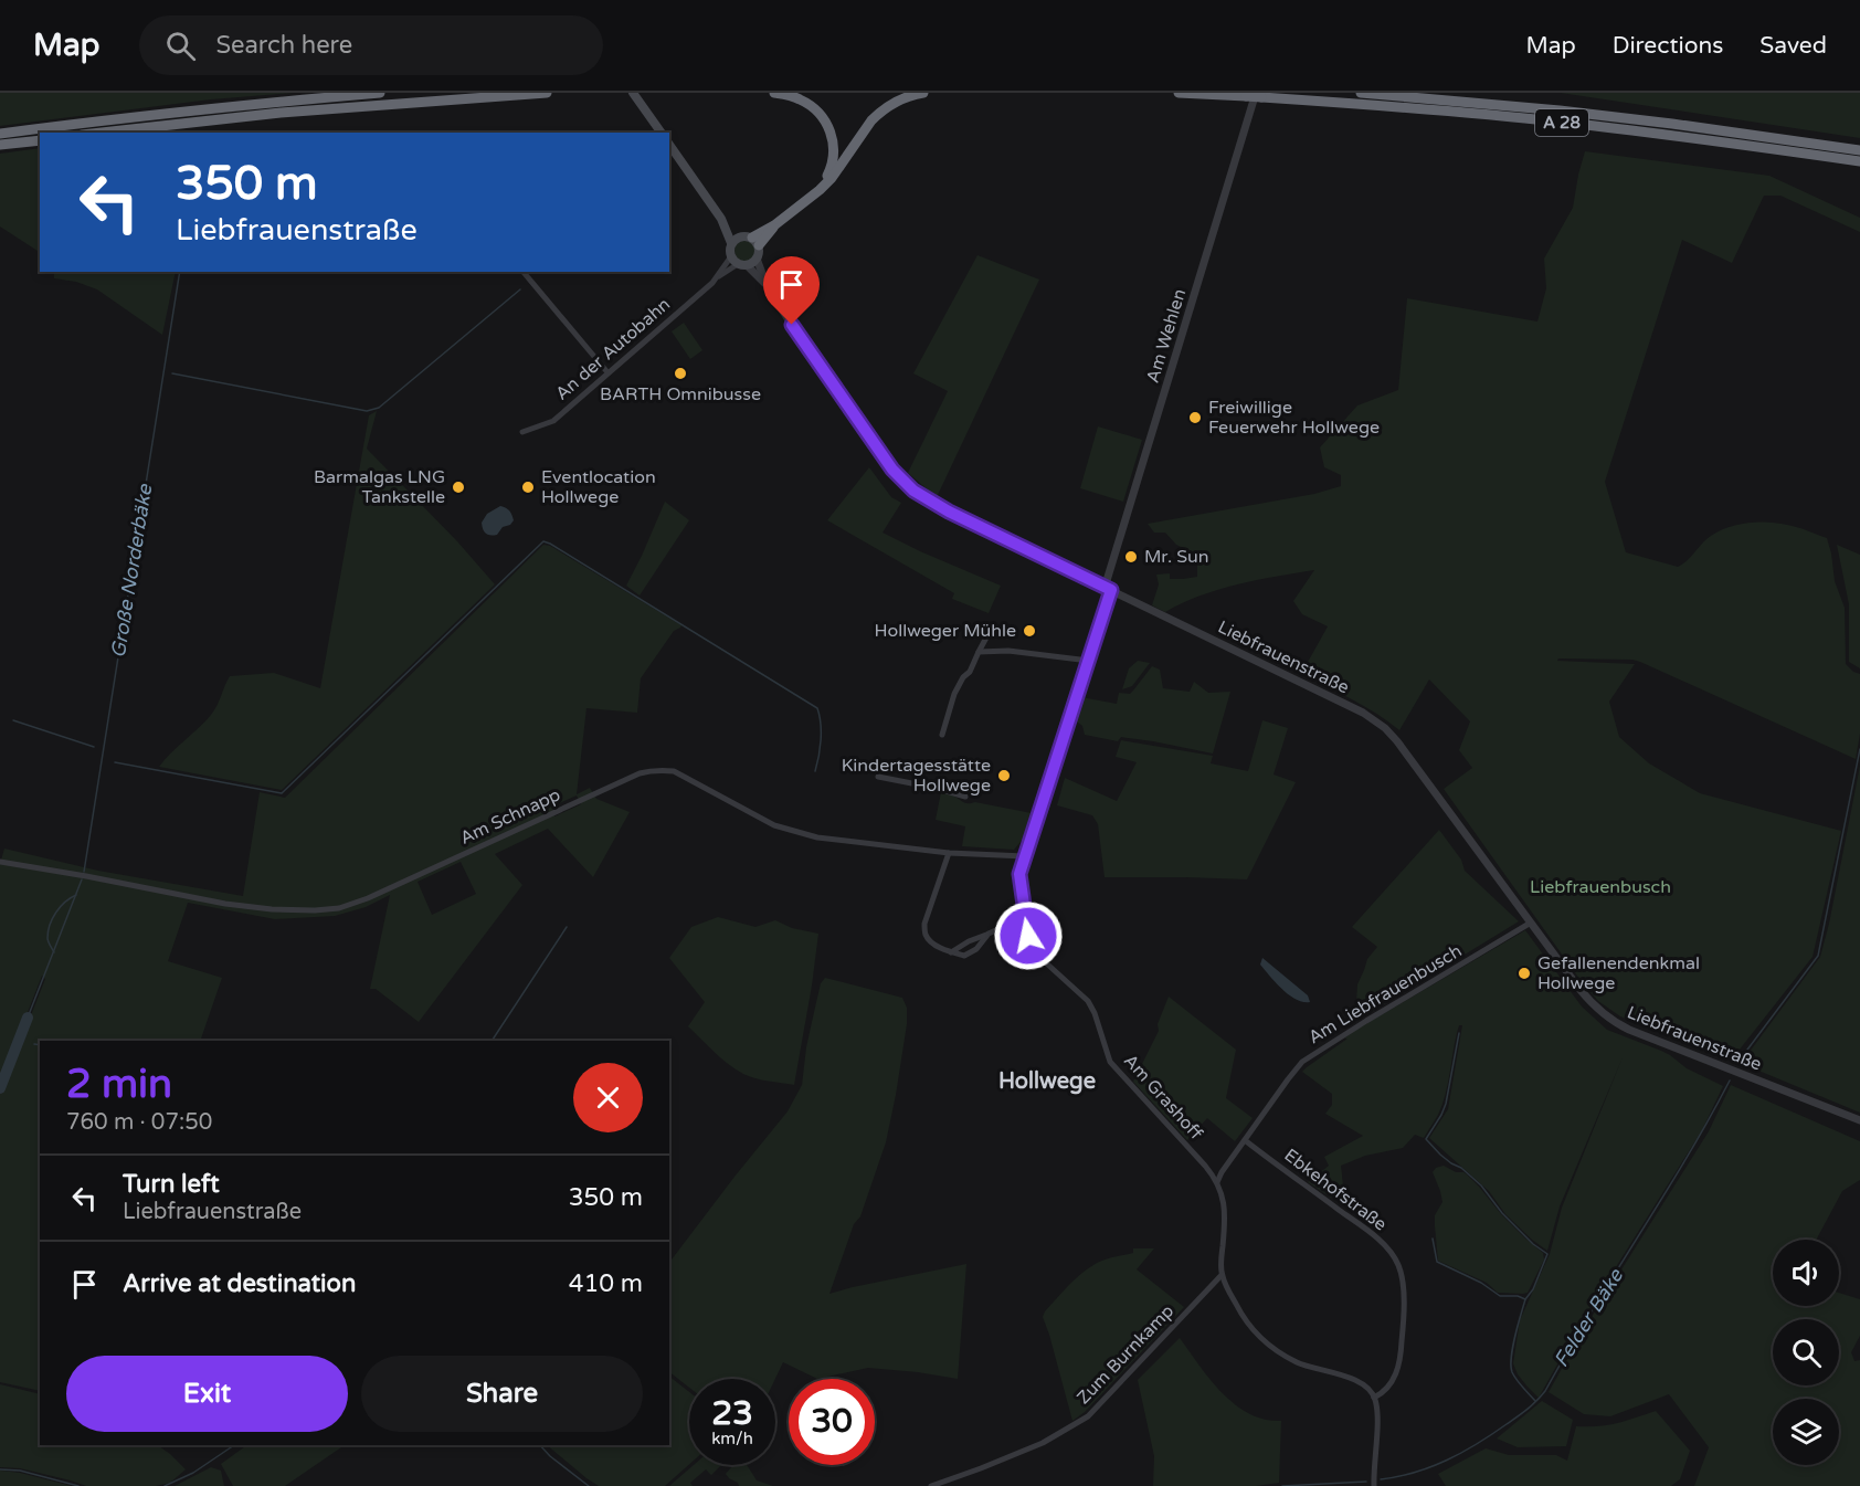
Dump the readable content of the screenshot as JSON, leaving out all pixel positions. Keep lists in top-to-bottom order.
{
  "streets": {
    "highway": ["A 28"],
    "street": [
      "Am Wehlen",
      "An der Autobahn",
      "Liebfrauenstraße",
      "Am Schnapp",
      "Am Liebfrauenbusch",
      "Am Grashoff",
      "Ebkehofstraße",
      "Zum Burnkamp"
    ]
  },
  "crossings": [
    ["A 28", "Am Wehlen"],
    ["Am Wehlen", "Liebfrauenstraße"],
    ["Am Wehlen", "Am Grashoff"],
    ["An der Autobahn", "Liebfrauenstraße"],
    ["Liebfrauenstraße", "Am Liebfrauenbusch"],
    ["Liebfrauenstraße", "Am Grashoff"],
    ["Am Schnapp", "Am Grashoff"],
    ["Am Liebfrauenbusch", "Am Grashoff"],
    ["Am Liebfrauenbusch", "Ebkehofstraße"]
  ],
  "districts": ["Hollwege"],
  "water": ["Große Norderbäke", "Felder Bäke"],
  "parks": ["Liebfrauenbusch"],
  "places": [
    "BARTH Omnibusse",
    "Freiwillige Feuerwehr Hollwege",
    "Barmalgas LNG Tankstelle",
    "Eventlocation Hollwege",
    "Mr. Sun",
    "Hollweger Mühle",
    "Kindertagesstätte Hollwege",
    "Gefallenendenkmal Hollwege"
  ],
  "page": {
    "header": "Map",
    "search": "Search here",
    "nav": ["Map", "Directions", "Saved"],
    "turn": ["350 m", "Liebfrauenstraße"],
    "heading": ["2 min", "760 m · 07:50"],
    "list": [
      {
        "name": "Turn left",
        "note": "Liebfrauenstraße",
        "value": "350 m"
      },
      {
        "name": "Arrive at destination",
        "value": "410 m"
      }
    ],
    "buttons": ["Exit", "Share"],
    "speed": "23 km/h",
    "limit": "30"
  }
}
